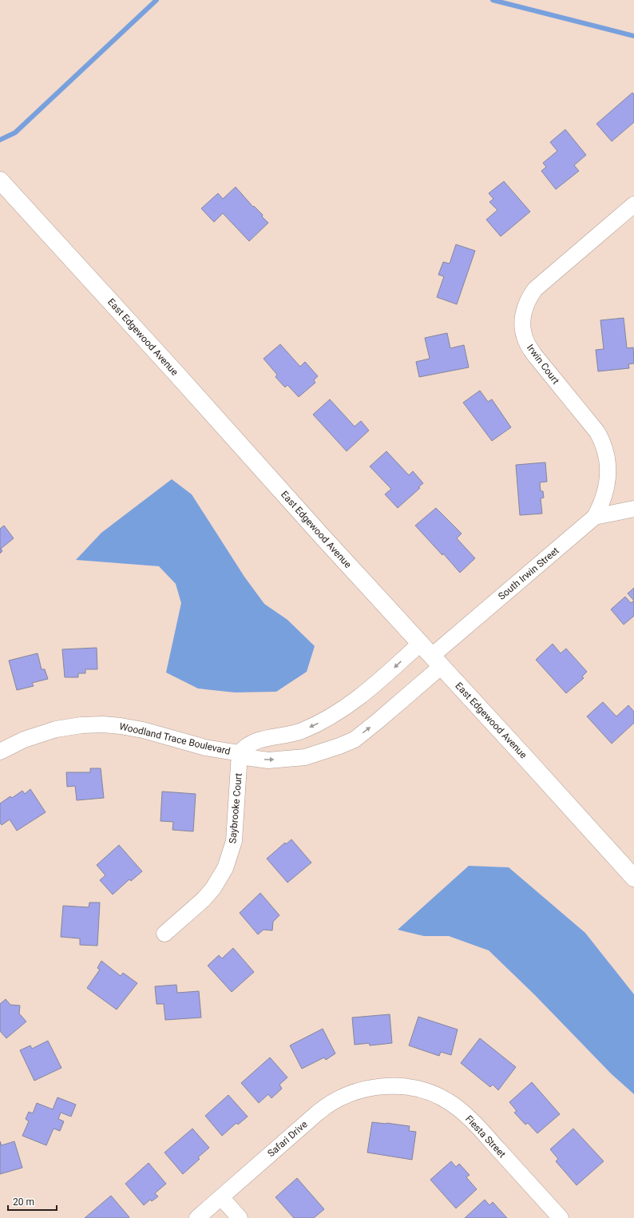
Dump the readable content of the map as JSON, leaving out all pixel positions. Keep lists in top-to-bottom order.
{
  "streets": {
    "main road": ["East Edgewood Avenue"],
    "street": [
      "Irwin Court",
      "South Irwin Street",
      "Woodland Trace Boulevard",
      "Saybrooke Court",
      "Fiesta Street",
      "Safari Drive"
    ]
  },
  "crossings": [
    ["East Edgewood Avenue", "South Irwin Street"],
    ["East Edgewood Avenue", "Woodland Trace Boulevard"],
    ["Irwin Court", "South Irwin Street"],
    ["South Irwin Street", "Woodland Trace Boulevard"],
    ["Woodland Trace Boulevard", "Saybrooke Court"],
    ["Fiesta Street", "Safari Drive"]
  ],
  "scale_bar": "20 m"
}
